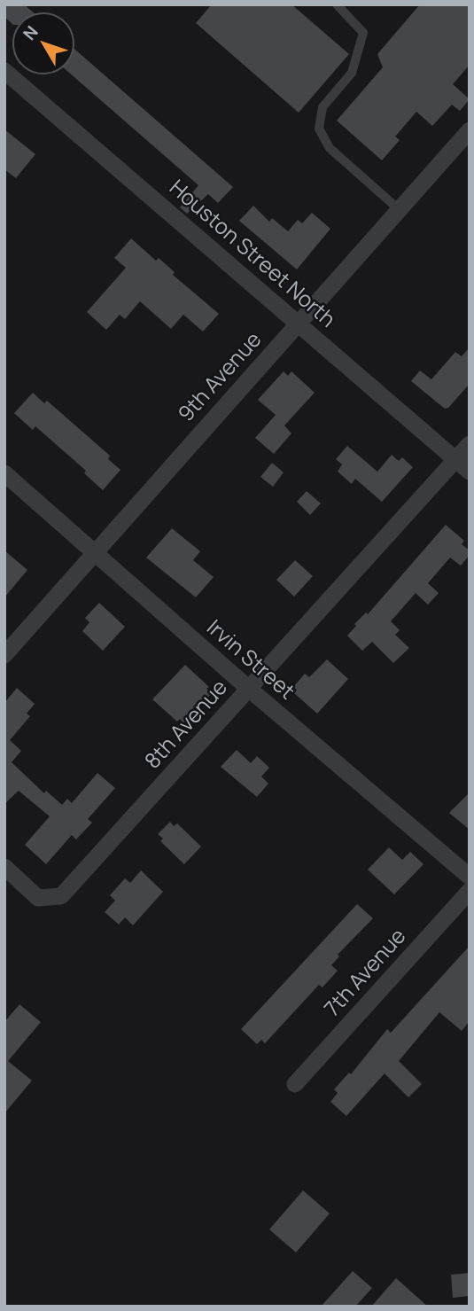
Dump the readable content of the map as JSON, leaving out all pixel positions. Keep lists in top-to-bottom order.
{
  "streets": {
    "street": [
      "Houston Street North",
      "9th Avenue",
      "Irvin Street",
      "8th Avenue",
      "7th Avenue"
    ]
  },
  "crossings": [
    ["Houston Street North", "9th Avenue"],
    ["Houston Street North", "8th Avenue"],
    ["9th Avenue", "Irvin Street"],
    ["Irvin Street", "8th Avenue"]
  ],
  "north": "top left"
}
